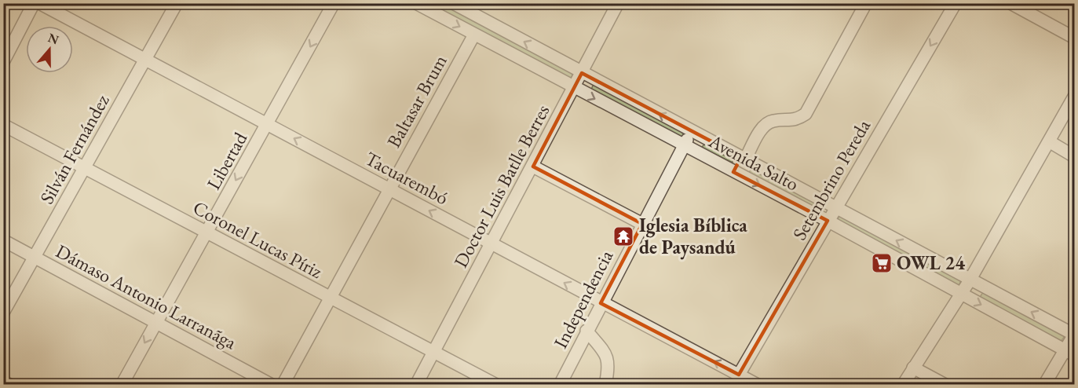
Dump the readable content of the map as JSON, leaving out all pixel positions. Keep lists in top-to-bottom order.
{
  "streets": {
    "street": [
      "Baltasar Brum",
      "Silván Fernández",
      "Libertad",
      "Avenida Salto",
      "Tacuarembó",
      "Setembrino Pereda",
      "Doctor Luis Batlle Berres",
      "Coronel Lucas Píriz",
      "Dámaso Antonio Larranãga",
      "Independencia"
    ]
  },
  "crossings": [
    ["Baltasar Brum", "Avenida Salto"],
    ["Baltasar Brum", "Tacuarembó"],
    ["Baltasar Brum", "Coronel Lucas Píriz"],
    ["Silván Fernández", "Tacuarembó"],
    ["Silván Fernández", "Coronel Lucas Píriz"],
    ["Silván Fernández", "Dámaso Antonio Larranãga"],
    ["Libertad", "Tacuarembó"],
    ["Libertad", "Coronel Lucas Píriz"],
    ["Libertad", "Dámaso Antonio Larranãga"],
    ["Avenida Salto", "Setembrino Pereda"],
    ["Avenida Salto", "Doctor Luis Batlle Berres"],
    ["Avenida Salto", "Independencia"],
    ["Tacuarembó", "Setembrino Pereda"],
    ["Tacuarembó", "Doctor Luis Batlle Berres"],
    ["Tacuarembó", "Independencia"],
    ["Doctor Luis Batlle Berres", "Coronel Lucas Píriz"]
  ],
  "one_way": ["Libertad", "Tacuarembó"],
  "places": {
    "temple": ["Iglesia Bíblica de Paysandú"],
    "supermarket": ["OWL 24"]
  },
  "north": "top"
}
